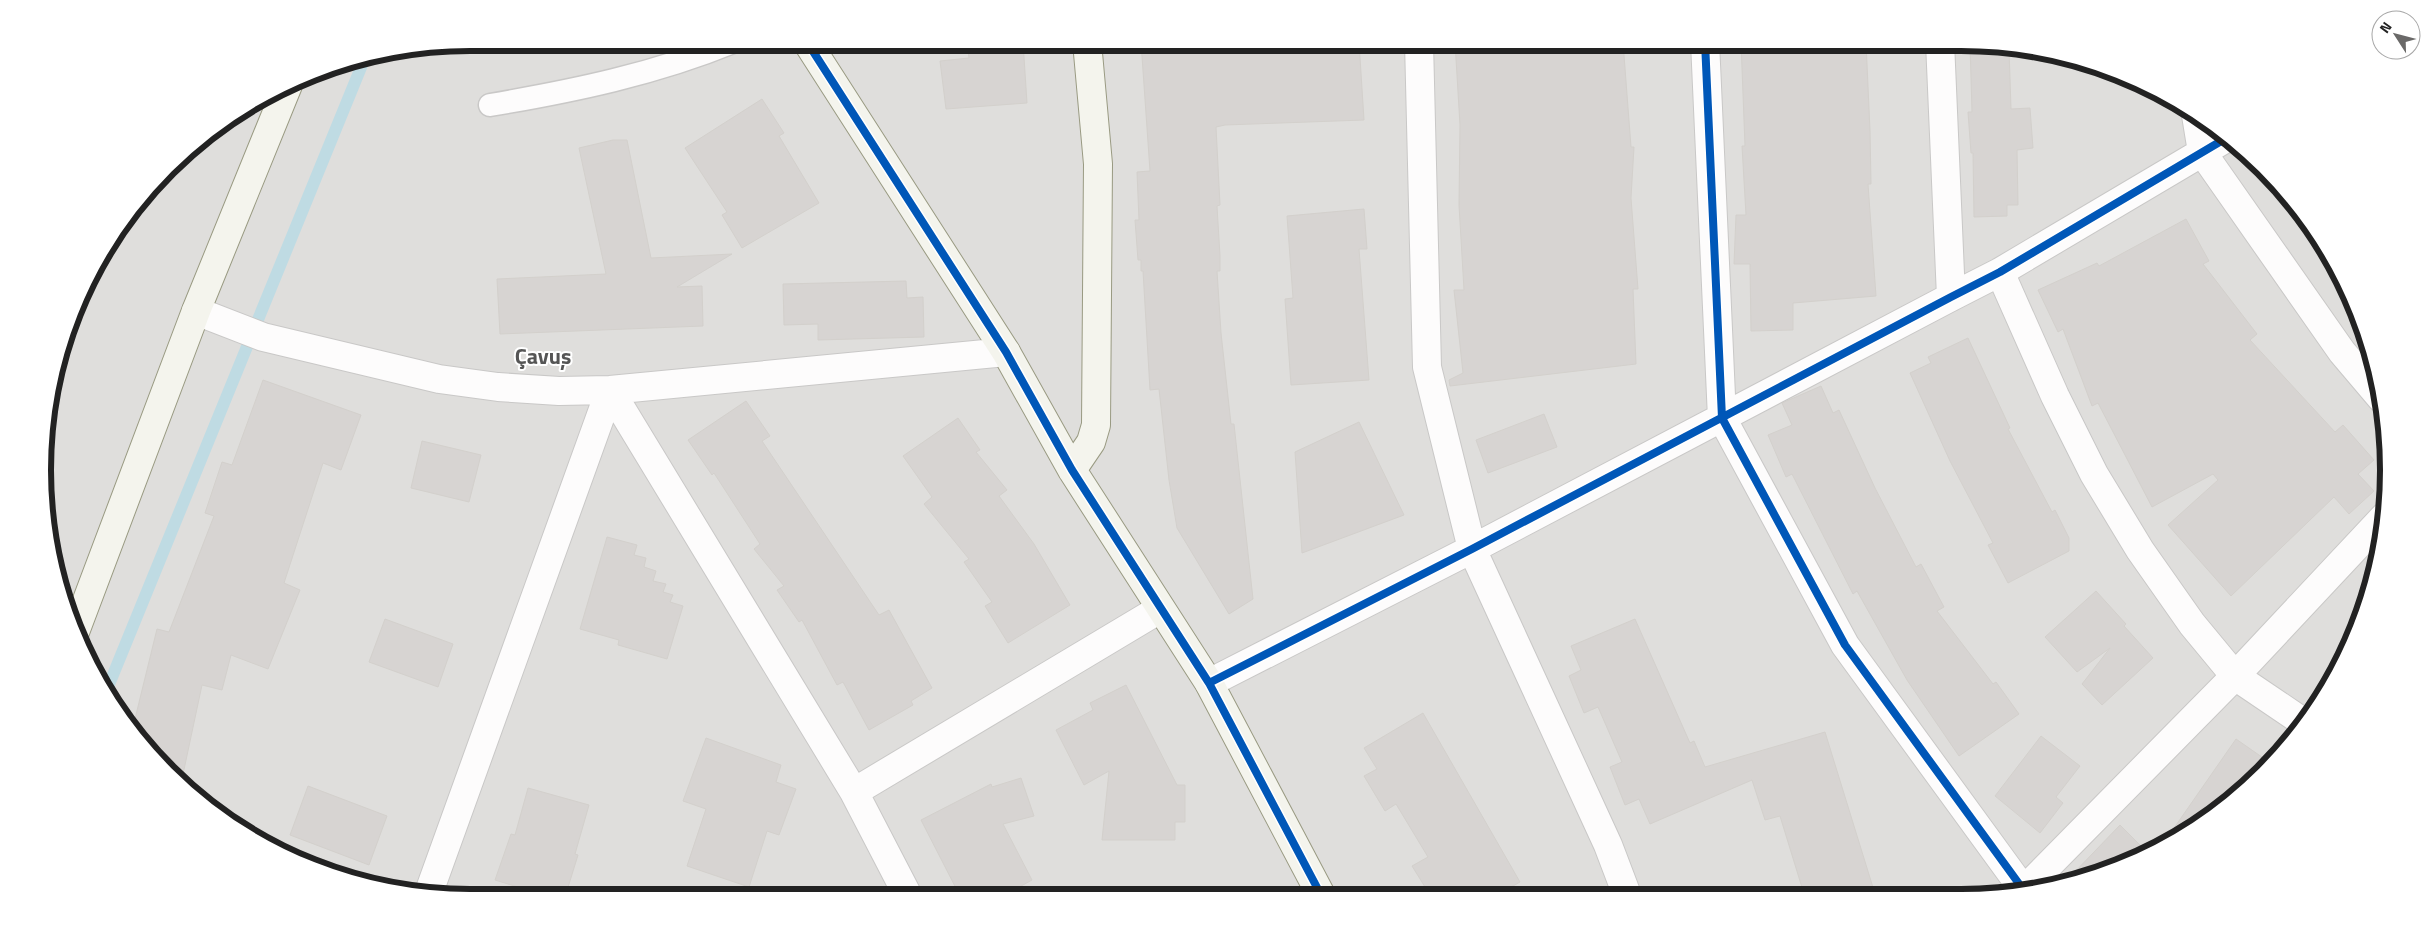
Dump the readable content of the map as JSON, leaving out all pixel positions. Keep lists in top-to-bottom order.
{
  "districts": ["Çavuş"],
  "north": "top left"
}
